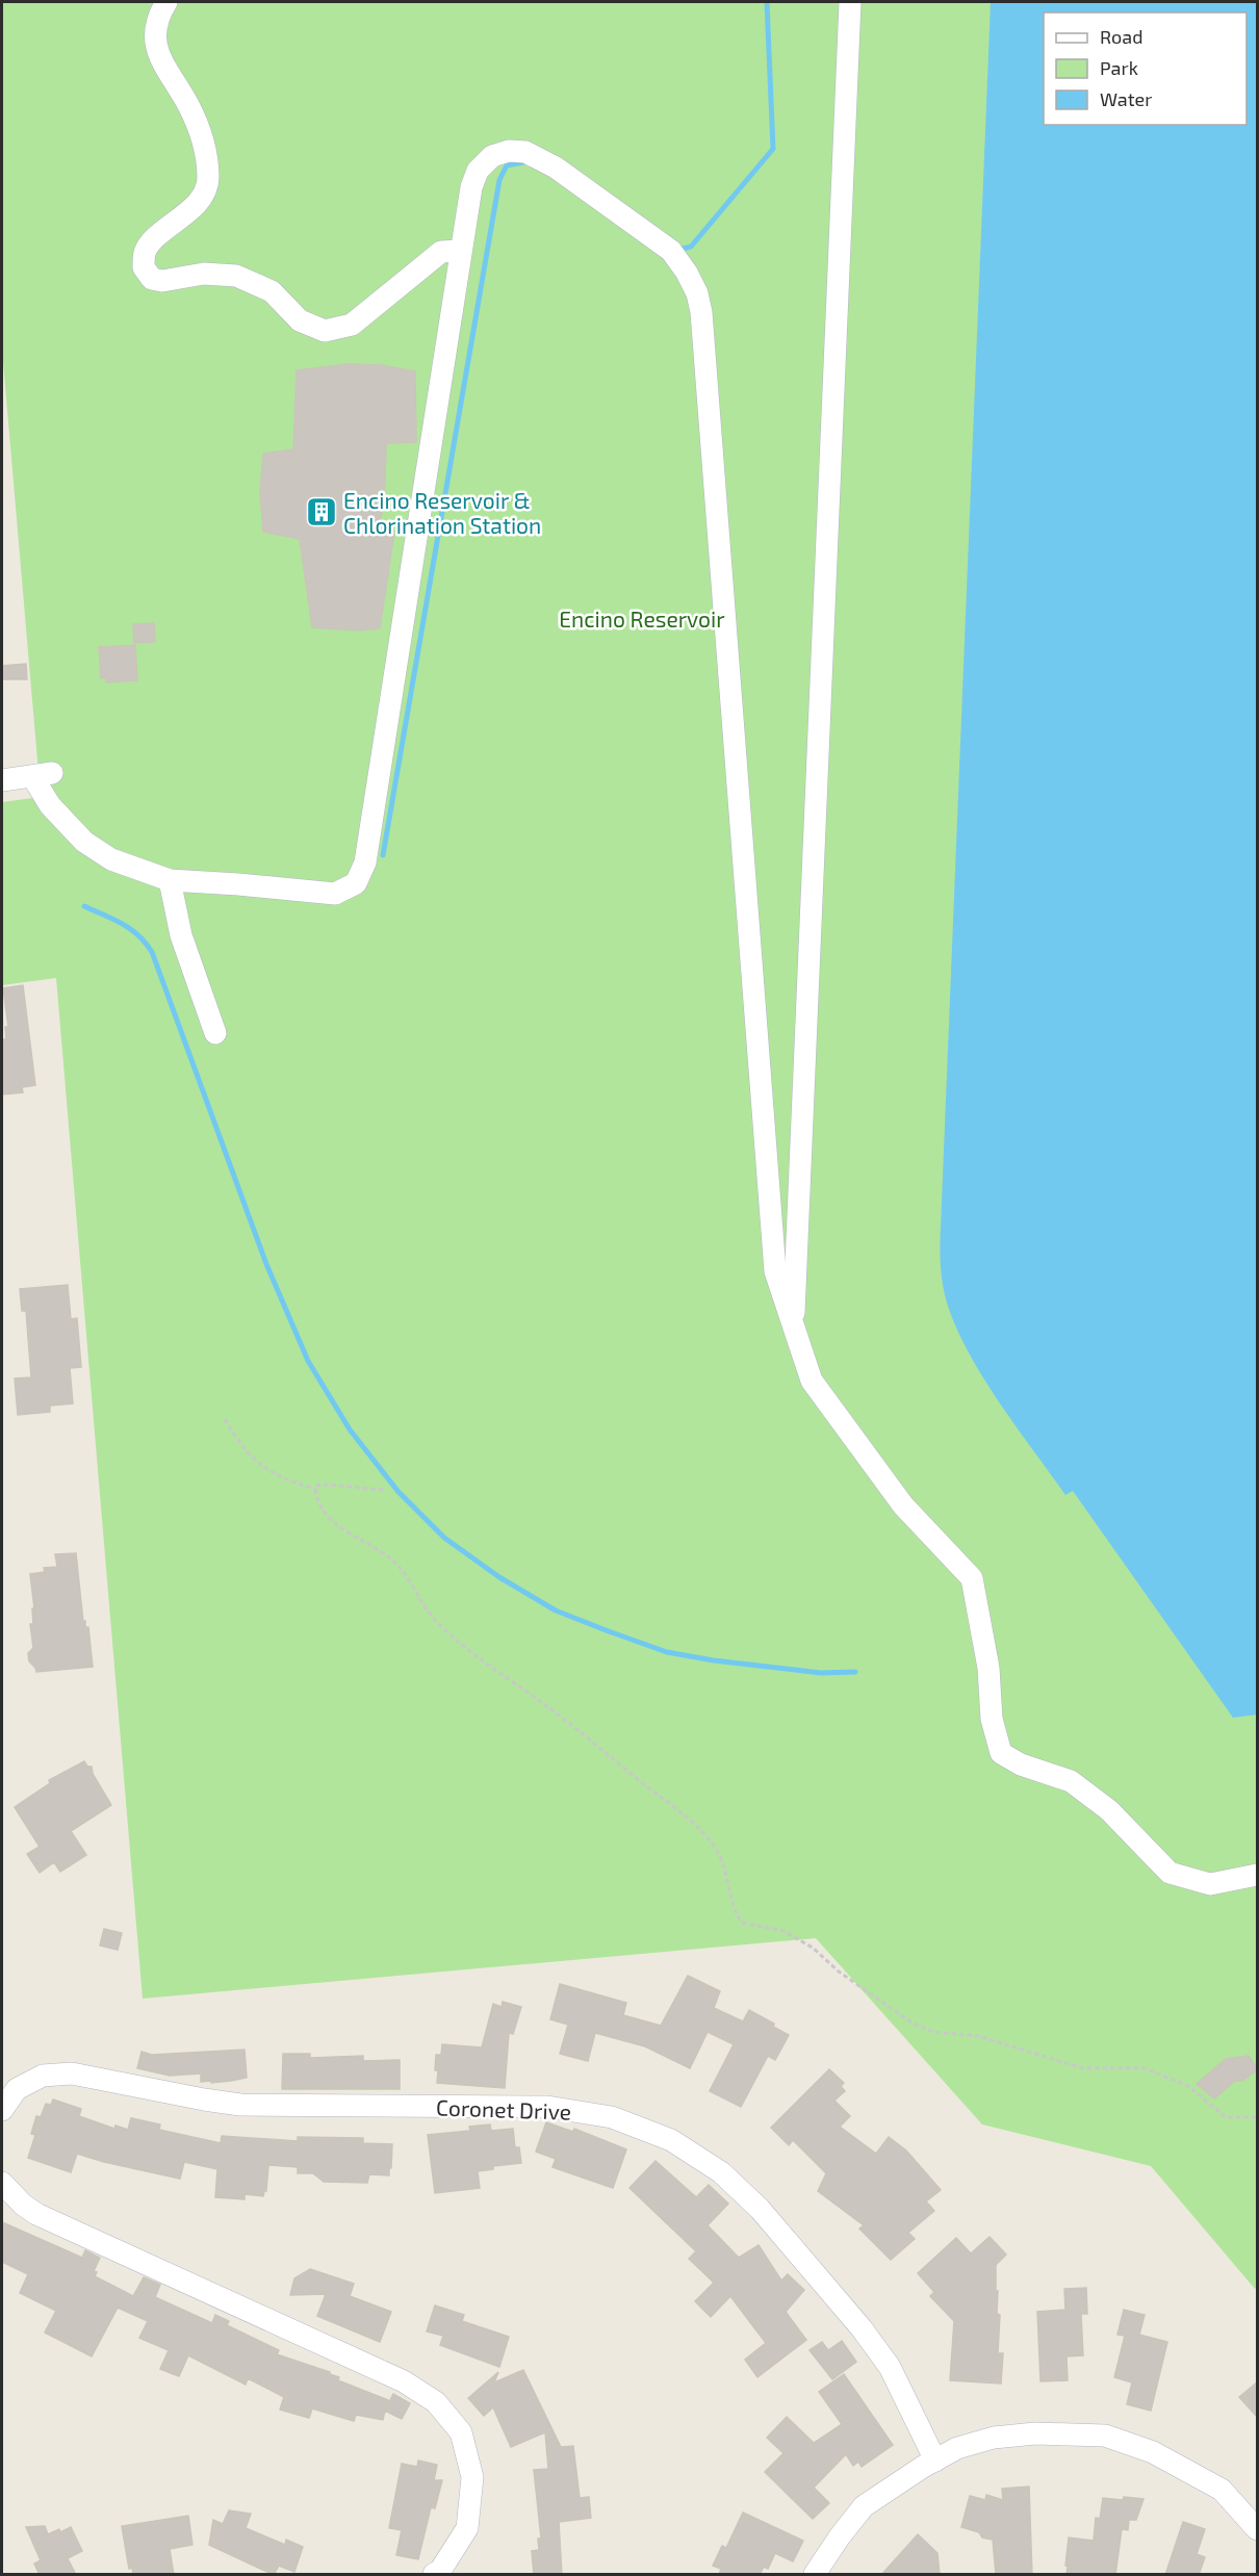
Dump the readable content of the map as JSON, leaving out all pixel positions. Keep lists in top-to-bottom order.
{
  "streets": {
    "street": ["Coronet Drive"]
  },
  "parks": ["Encino Reservoir"],
  "places": {
    "building": ["Encino Reservoir & Chlorination Station"]
  },
  "legend": ["Road", "Park", "Water"]
}
